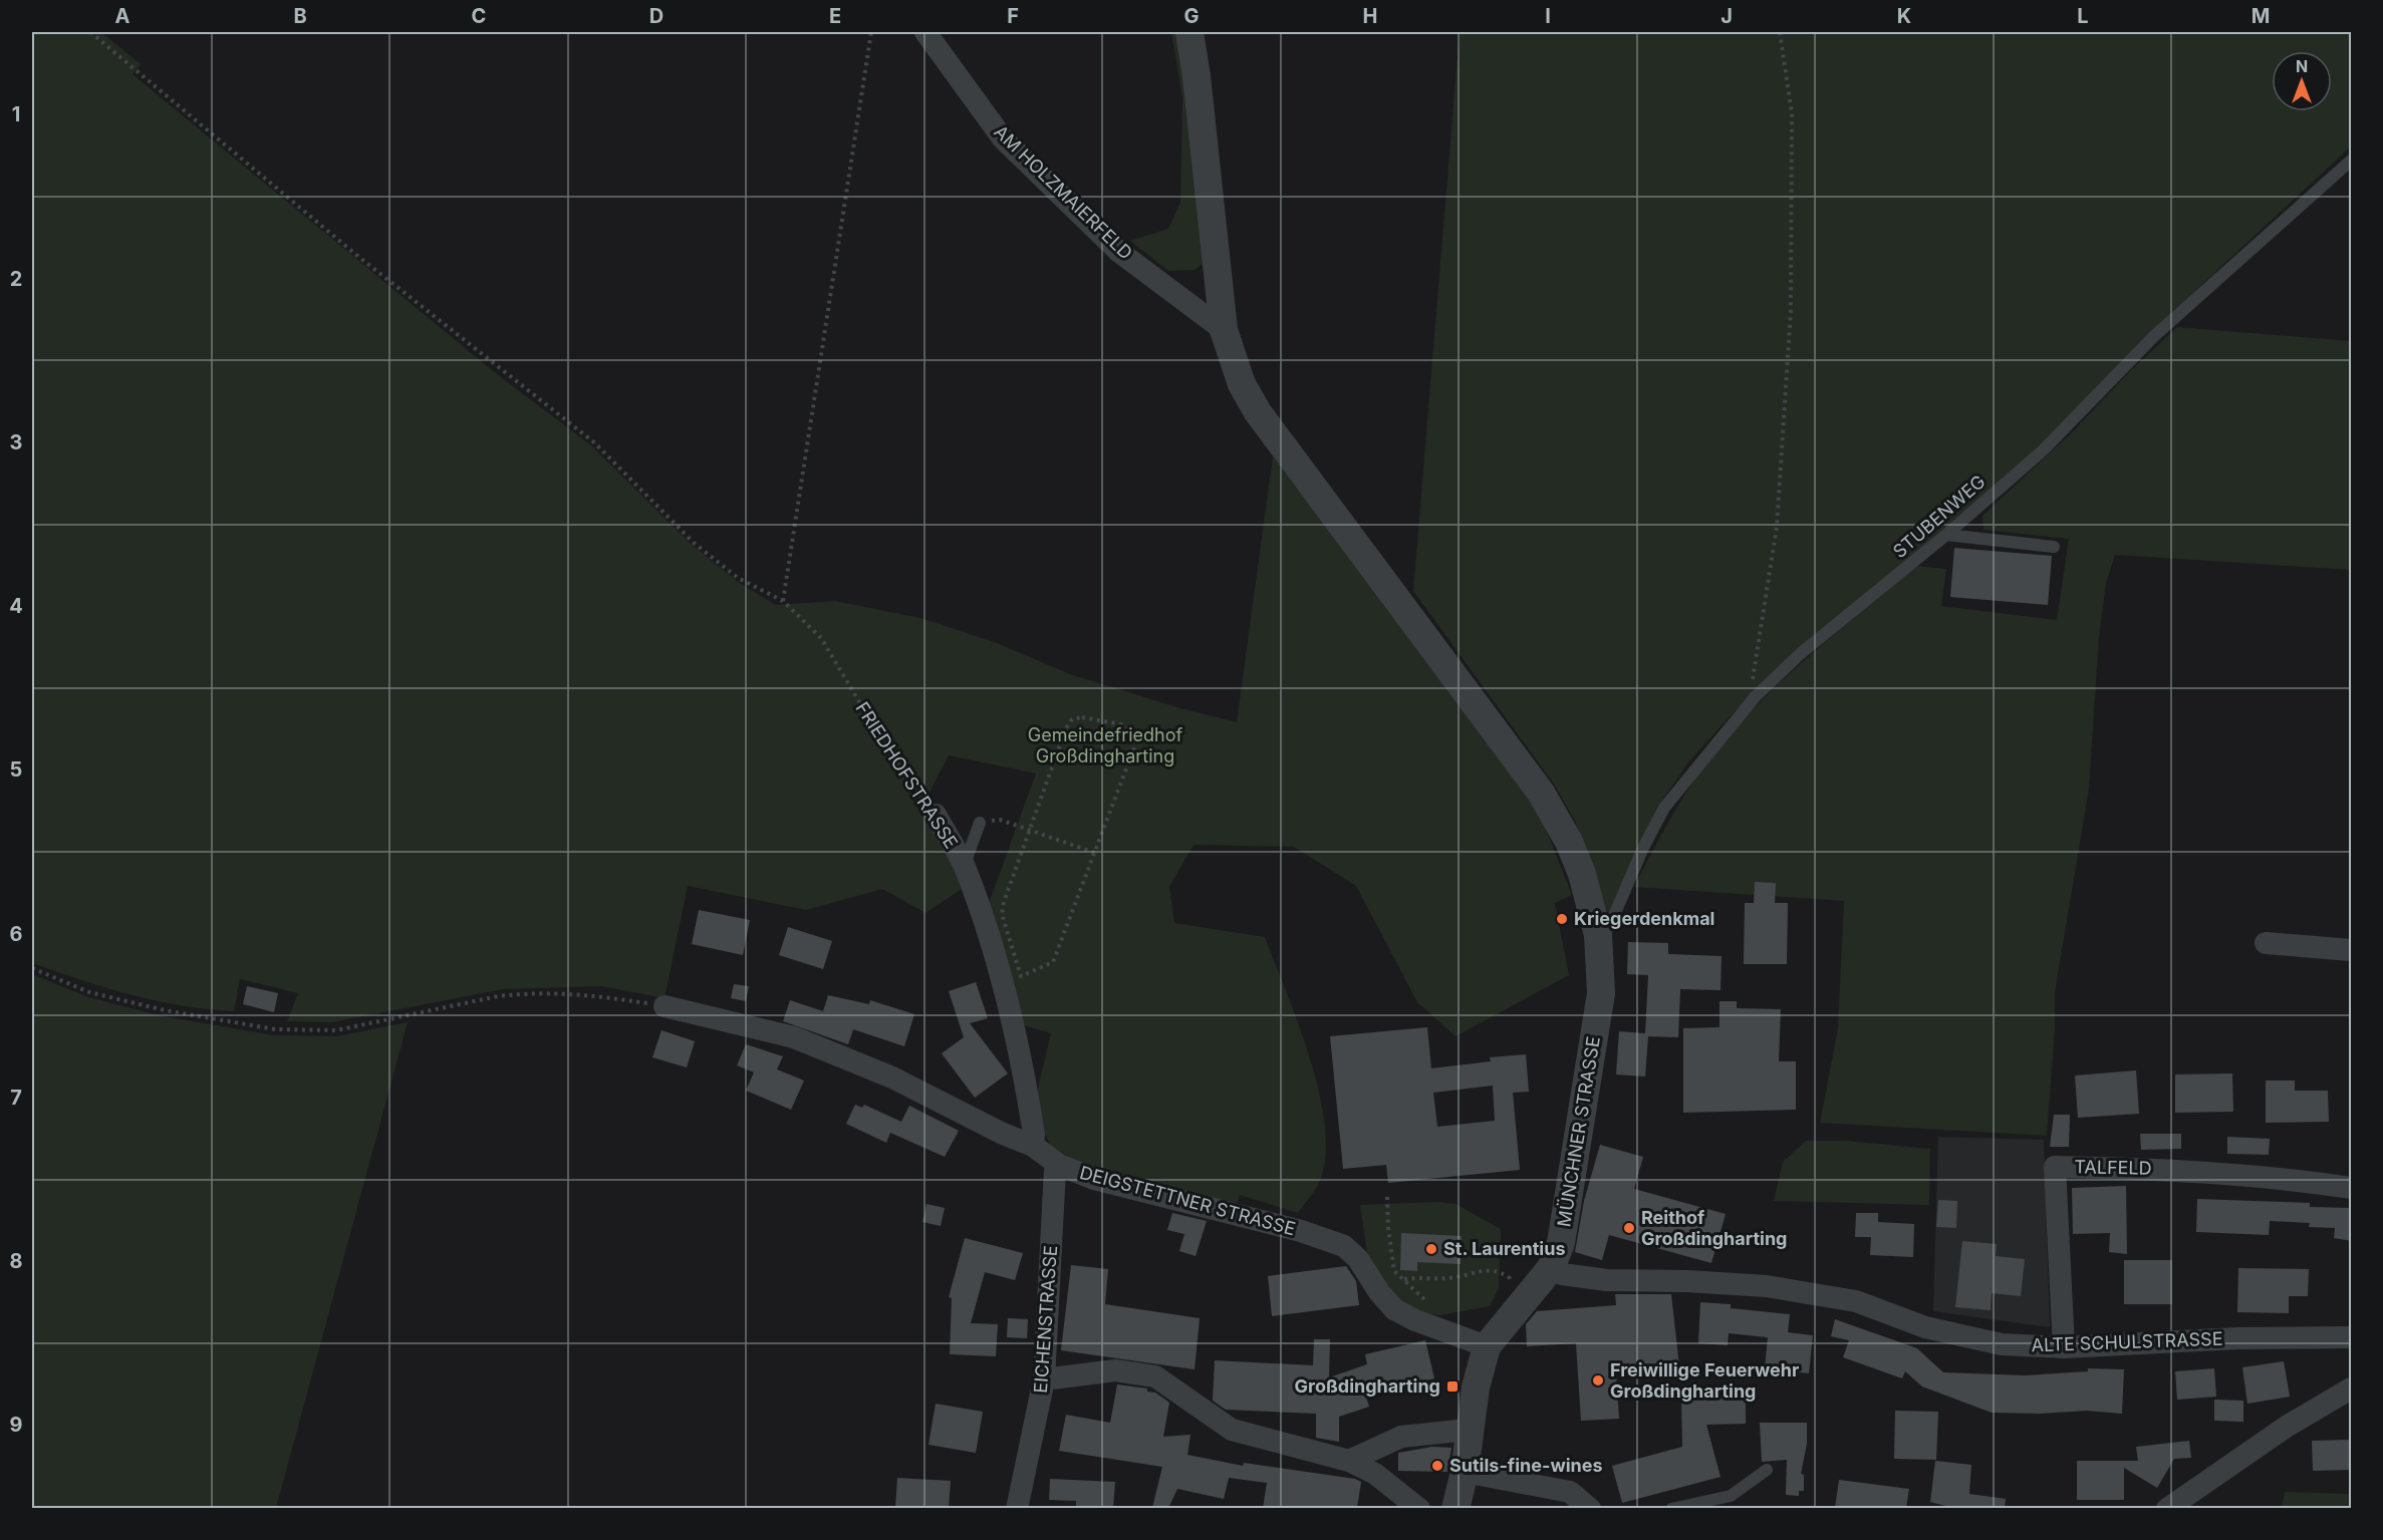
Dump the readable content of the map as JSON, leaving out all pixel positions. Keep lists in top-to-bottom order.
{
  "streets": {
    "street": [
      "AM HOLZMAIERFELD",
      "FRIEDHOFSTRASSE",
      "MÜNCHNER STRASSE",
      "TALFELD",
      "DEIGSTETTNER STRASSE",
      "EICHENSTRASSE",
      "ALTE SCHULSTRASSE"
    ],
    "lane": ["STUBENWEG"]
  },
  "crossings": [
    ["AM HOLZMAIERFELD", "MÜNCHNER STRASSE"],
    ["STUBENWEG", "MÜNCHNER STRASSE"],
    ["FRIEDHOFSTRASSE", "DEIGSTETTNER STRASSE"],
    ["MÜNCHNER STRASSE", "DEIGSTETTNER STRASSE"],
    ["MÜNCHNER STRASSE", "ALTE SCHULSTRASSE"],
    ["TALFELD", "ALTE SCHULSTRASSE"],
    ["DEIGSTETTNER STRASSE", "EICHENSTRASSE"]
  ],
  "parks": ["Gemeindefriedhof Großdingharting"],
  "places": {
    "other": [
      "Kriegerdenkmal",
      "Reithof Großdingharting",
      "St. Laurentius",
      "Freiwillige Feuerwehr Großdingharting",
      "Sutils-fine-wines"
    ],
    "transit": ["Großdingharting"]
  },
  "north": "top",
  "grid": {
    "columns": [
      "A",
      "B",
      "C",
      "D",
      "E",
      "F",
      "G",
      "H",
      "I",
      "J",
      "K",
      "L",
      "M"
    ],
    "rows": [
      "1",
      "2",
      "3",
      "4",
      "5",
      "6",
      "7",
      "8",
      "9"
    ]
  }
}
